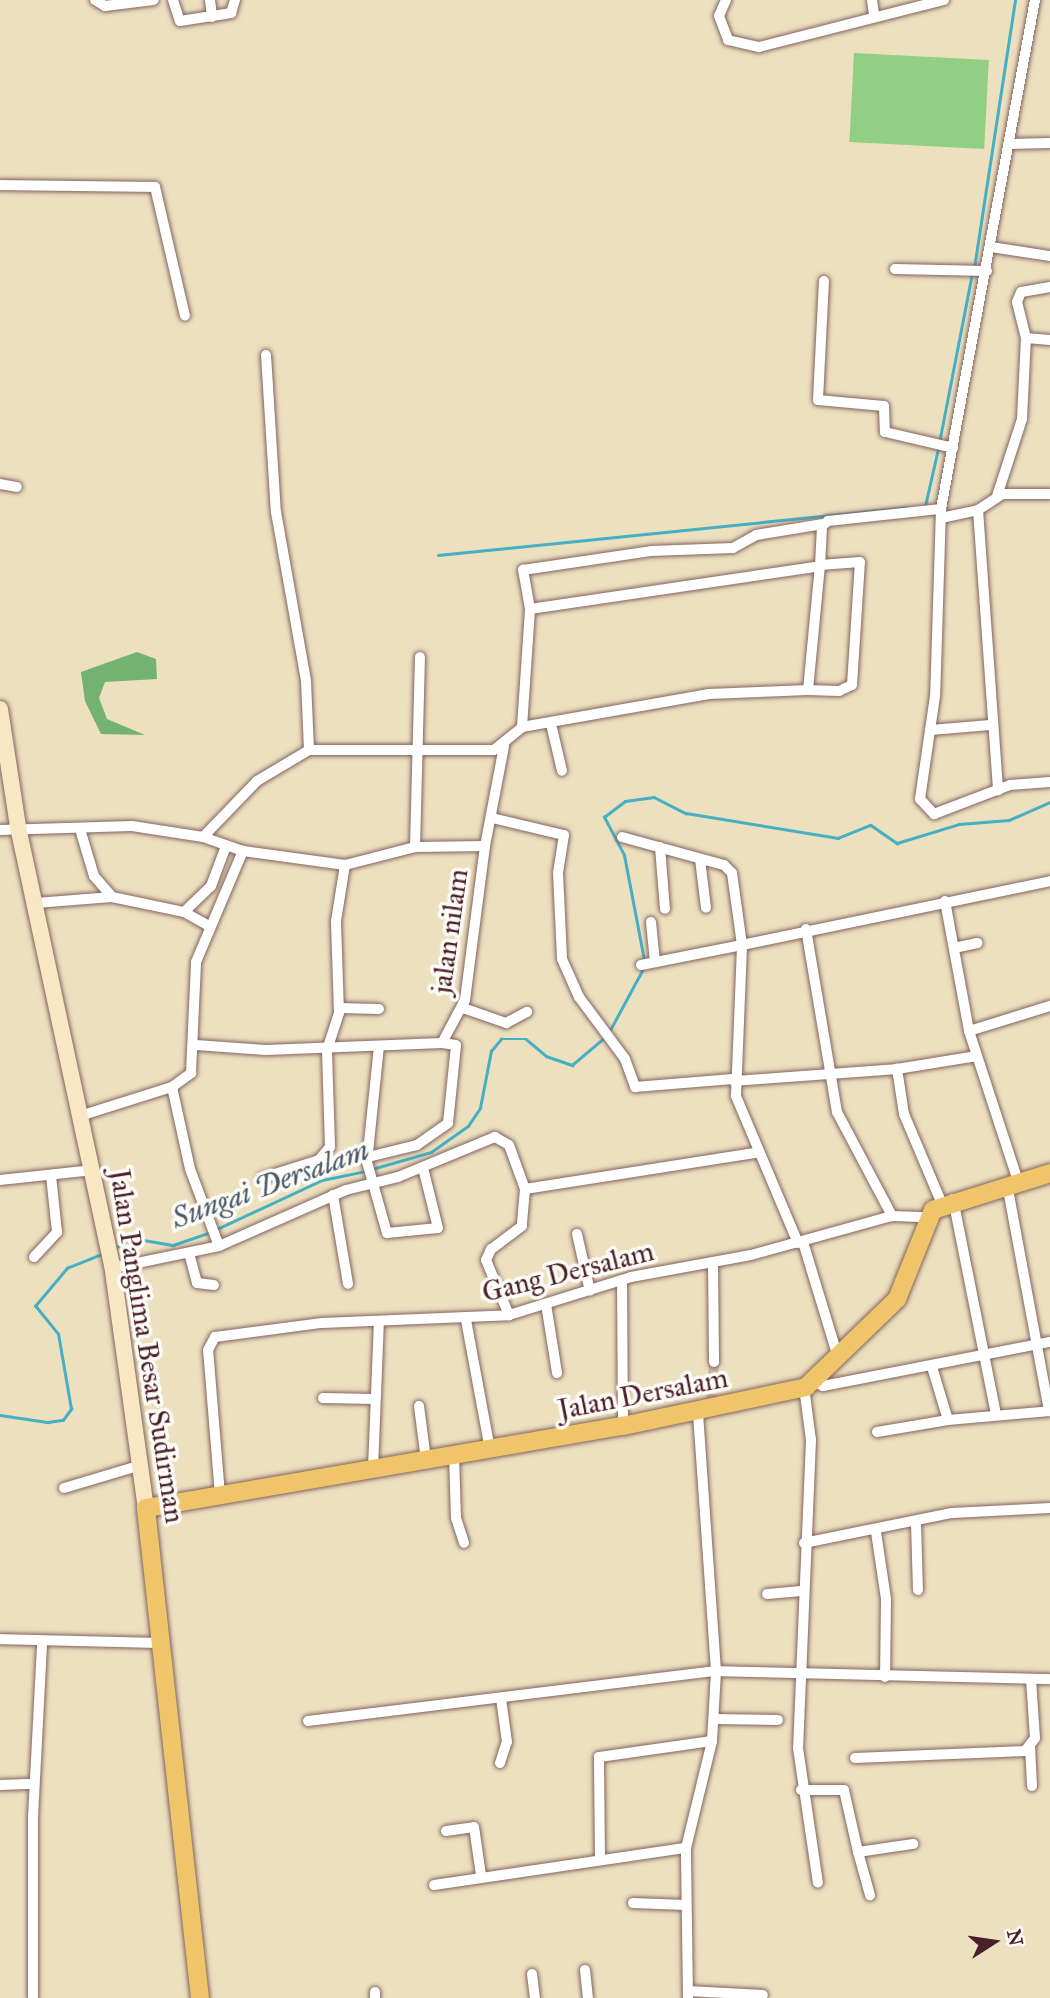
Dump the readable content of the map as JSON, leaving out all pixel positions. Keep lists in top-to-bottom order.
{
  "streets": {
    "main road": ["Jalan Panglima Besar Sudirman", "Jalan Dersalam"],
    "street": ["jalan nilam", "Gang Dersalam"]
  },
  "crossings": [
    ["Gang Dersalam", "Jalan Dersalam"],
    ["Jalan Panglima Besar Sudirman", "Jalan Dersalam"]
  ],
  "water": ["Sungai Dersalam"],
  "north": "right"
}
